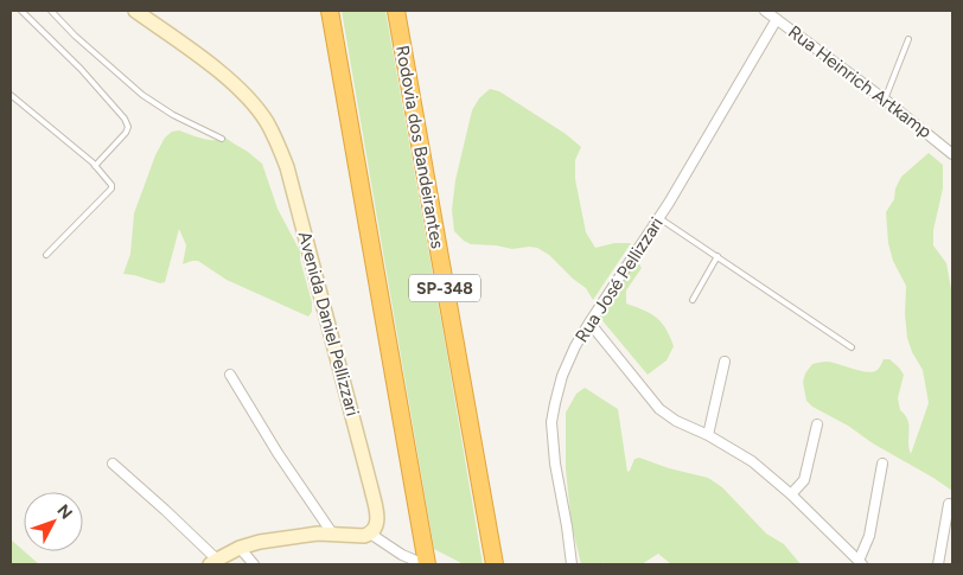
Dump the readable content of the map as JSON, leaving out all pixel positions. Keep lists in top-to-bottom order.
{
  "streets": {
    "highway": ["Rodovia dos Bandeirantes", "SP-348"],
    "street": ["Rua Heinrich Artkamp", "Rua José Pellizzari", "Avenida Daniel Pellizzari"]
  },
  "crossings": [
    ["Rua Heinrich Artkamp", "Rua José Pellizzari"]
  ],
  "north": "top right"
}
